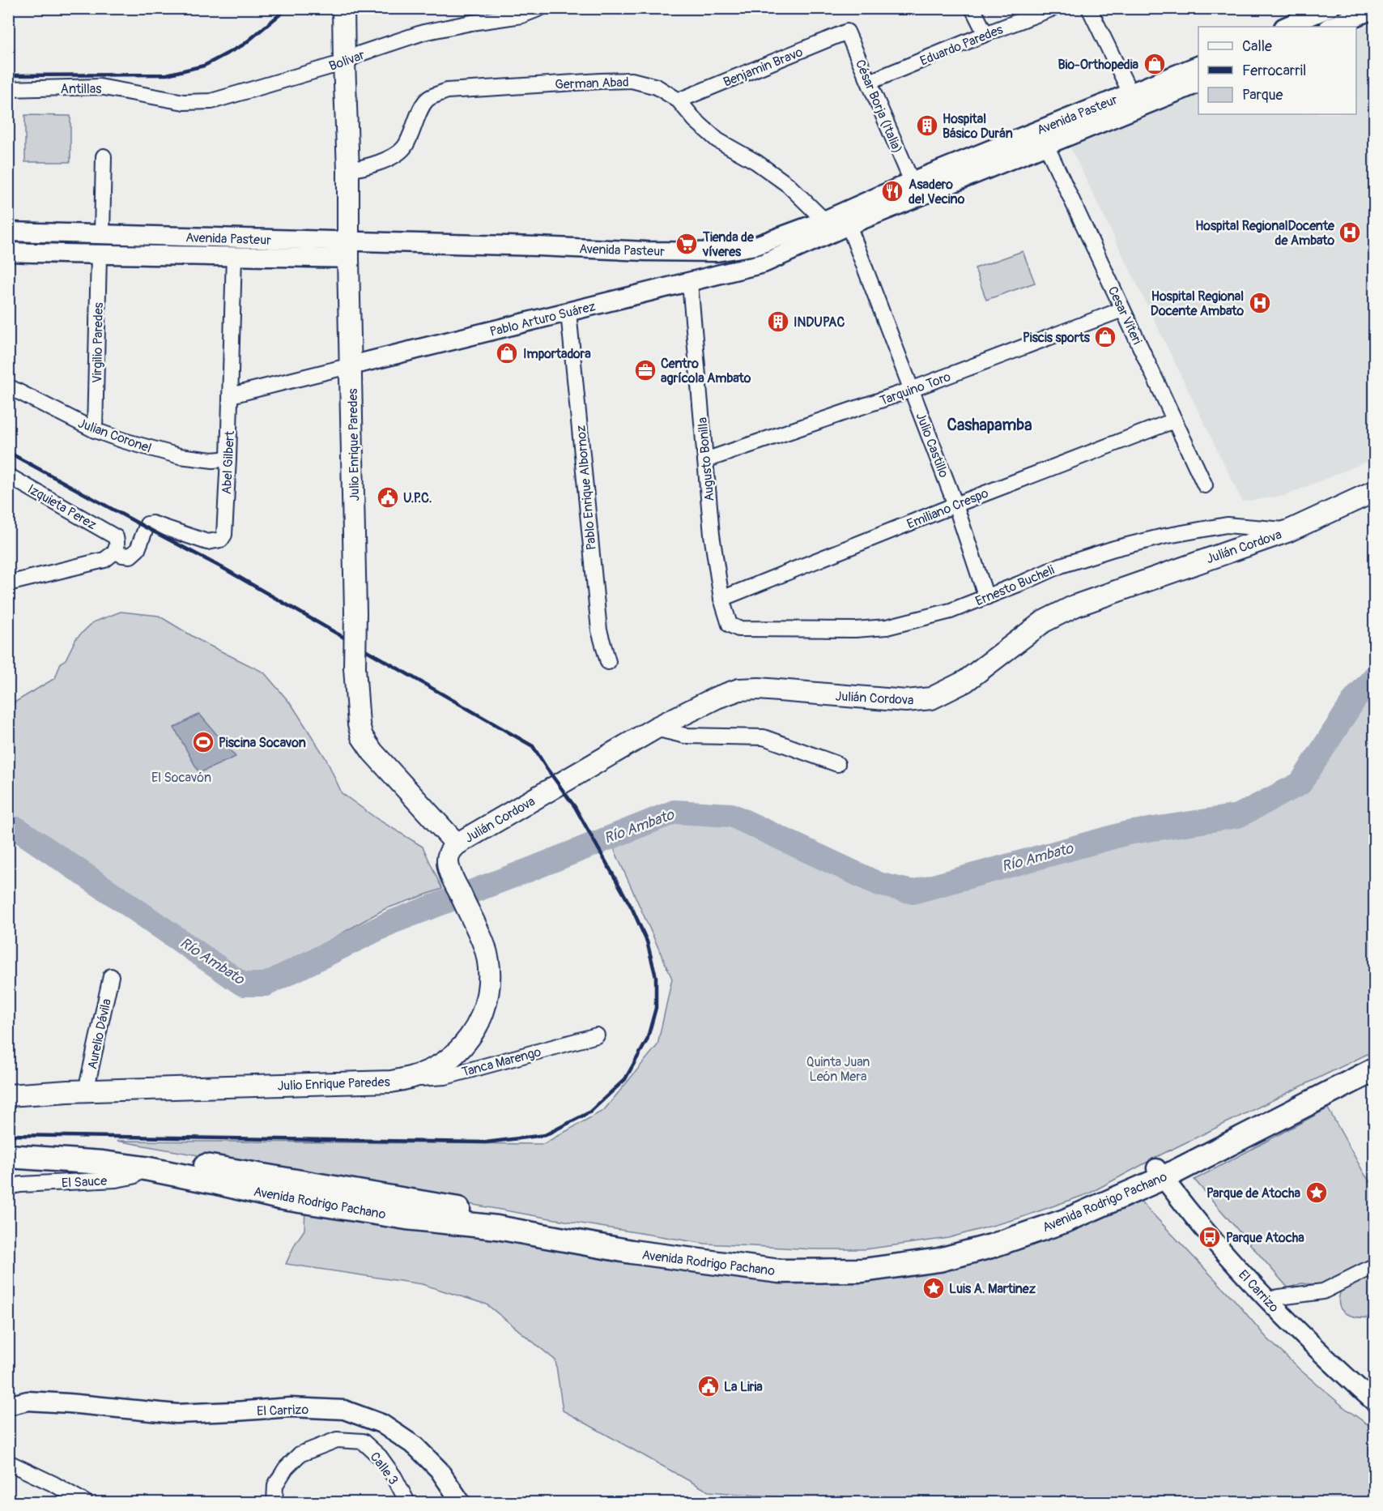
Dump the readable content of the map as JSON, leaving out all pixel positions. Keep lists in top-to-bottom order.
{
  "streets": {
    "main road": ["Julio Enrique Paredes", "Julián Cordova", "Avenida Rodrigo Pachano"],
    "street": [
      "Eduardo Paredes",
      "Bolivar",
      "Benjamin Bravo",
      "German Abad",
      "Antillas",
      "César Borja (Italia)",
      "Avenida Pasteur",
      "Cesar Viteri",
      "Pablo Arturo Suárez",
      "Virgilio Paredes",
      "Tarquino Toro",
      "Julian Coronel",
      "Julio Castillo",
      "Augusto Bonilla",
      "Abel Gilbert",
      "Pablo Enrique Albornoz",
      "Izquieta Perez",
      "Emiliano Crespo",
      "Ernesto Bucheli",
      "Aurelio Dávila",
      "Tanca Marengo",
      "El Sauce",
      "El Carrizo",
      "Calle 3"
    ]
  },
  "crossings": [
    ["Eduardo Paredes", "César Borja (Italia)"],
    ["Bolivar", "Antillas"],
    ["Bolivar", "Julio Enrique Paredes"],
    ["Benjamin Bravo", "German Abad"],
    ["Benjamin Bravo", "César Borja (Italia)"],
    ["German Abad", "Avenida Pasteur"],
    ["German Abad", "Julio Enrique Paredes"],
    ["César Borja (Italia)", "Avenida Pasteur"],
    ["Avenida Pasteur", "Cesar Viteri"],
    ["Avenida Pasteur", "Pablo Arturo Suárez"],
    ["Avenida Pasteur", "Virgilio Paredes"],
    ["Avenida Pasteur", "Julio Enrique Paredes"],
    ["Avenida Pasteur", "Julio Castillo"],
    ["Avenida Pasteur", "Abel Gilbert"],
    ["Cesar Viteri", "Tarquino Toro"],
    ["Cesar Viteri", "Emiliano Crespo"],
    ["Pablo Arturo Suárez", "Julio Enrique Paredes"],
    ["Pablo Arturo Suárez", "Julio Castillo"],
    ["Pablo Arturo Suárez", "Augusto Bonilla"],
    ["Pablo Arturo Suárez", "Abel Gilbert"],
    ["Pablo Arturo Suárez", "Pablo Enrique Albornoz"],
    ["Virgilio Paredes", "Julian Coronel"],
    ["Tarquino Toro", "Julio Castillo"],
    ["Tarquino Toro", "Augusto Bonilla"],
    ["Julian Coronel", "Abel Gilbert"],
    ["Julio Enrique Paredes", "Julián Cordova"],
    ["Julio Enrique Paredes", "Aurelio Dávila"],
    ["Julio Enrique Paredes", "Tanca Marengo"],
    ["Julio Castillo", "Emiliano Crespo"],
    ["Julio Castillo", "Ernesto Bucheli"],
    ["Augusto Bonilla", "Emiliano Crespo"],
    ["Augusto Bonilla", "Ernesto Bucheli"],
    ["Abel Gilbert", "Izquieta Perez"],
    ["Julián Cordova", "Ernesto Bucheli"],
    ["El Sauce", "Avenida Rodrigo Pachano"],
    ["Avenida Rodrigo Pachano", "El Carrizo"]
  ],
  "districts": ["Cashapamba"],
  "water": ["Río Ambato"],
  "parks": ["El Socavón", "Quinta Juan León Mera"],
  "places": {
    "shop": ["Bio-Orthopedia", "Piscis sports", "Importadora"],
    "building": ["Hospital Básico Durán", "INDUPAC"],
    "restaurant": ["Asadero del Vecino"],
    "hospital": ["Hospital RegionalDocente de Ambato", "Hospital Regional Docente Ambato"],
    "supermarket": ["Tienda de víveres"],
    "office": ["Centro agrícola Ambato"],
    "public building": ["U.P.C.", "La Liria"],
    "sports": ["Piscina Socavon"],
    "place": ["Parque de Atocha", "Luis A. Martinez"],
    "bus stop": ["Parque Atocha"]
  },
  "legend": ["Calle", "Ferrocarril", "Parque"]
}
